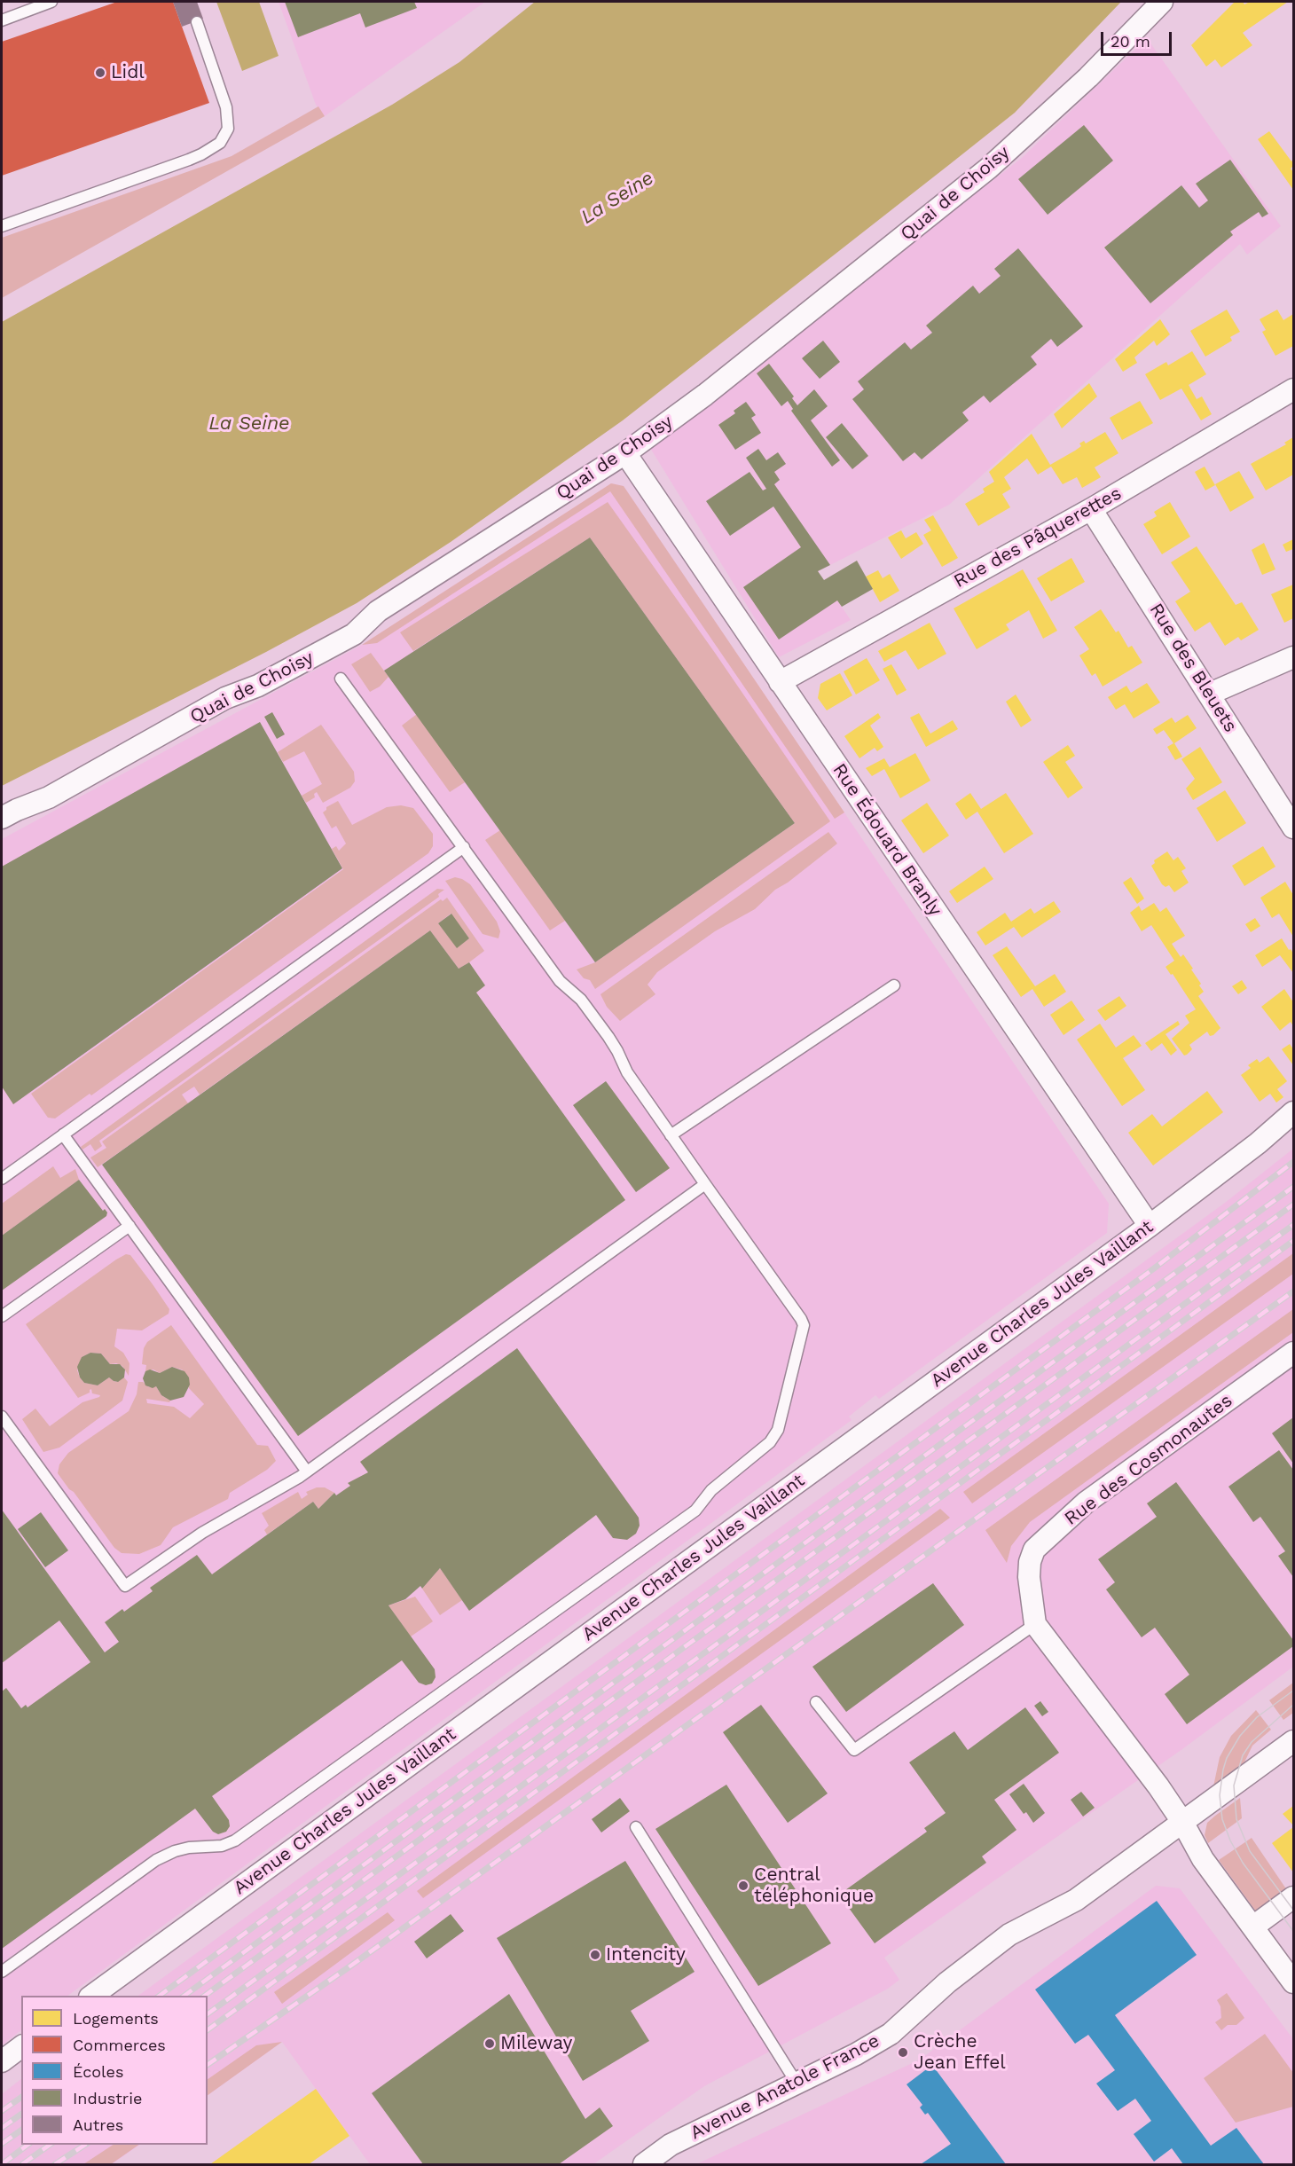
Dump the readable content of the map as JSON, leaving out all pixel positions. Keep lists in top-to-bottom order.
{
  "streets": {
    "street": [
      "Quai de Choisy",
      "Rue des Pâquerettes",
      "Rue des Bleuets",
      "Rue Édouard Branly",
      "Avenue Charles Jules Vaillant",
      "Rue des Cosmonautes",
      "Avenue Anatole France"
    ]
  },
  "crossings": [
    ["Quai de Choisy", "Rue Édouard Branly"],
    ["Rue des Pâquerettes", "Rue des Bleuets"],
    ["Rue des Pâquerettes", "Rue Édouard Branly"],
    ["Rue Édouard Branly", "Avenue Charles Jules Vaillant"],
    ["Rue des Cosmonautes", "Avenue Anatole France"]
  ],
  "water": ["La Seine"],
  "places": [
    "Lidl",
    "Central téléphonique",
    "Intencity",
    "Mileway",
    "Crèche Jean Effel"
  ],
  "legend": [
    "Logements",
    "Commerces",
    "Écoles",
    "Industrie",
    "Autres"
  ],
  "scale_bar": "20 m"
}
